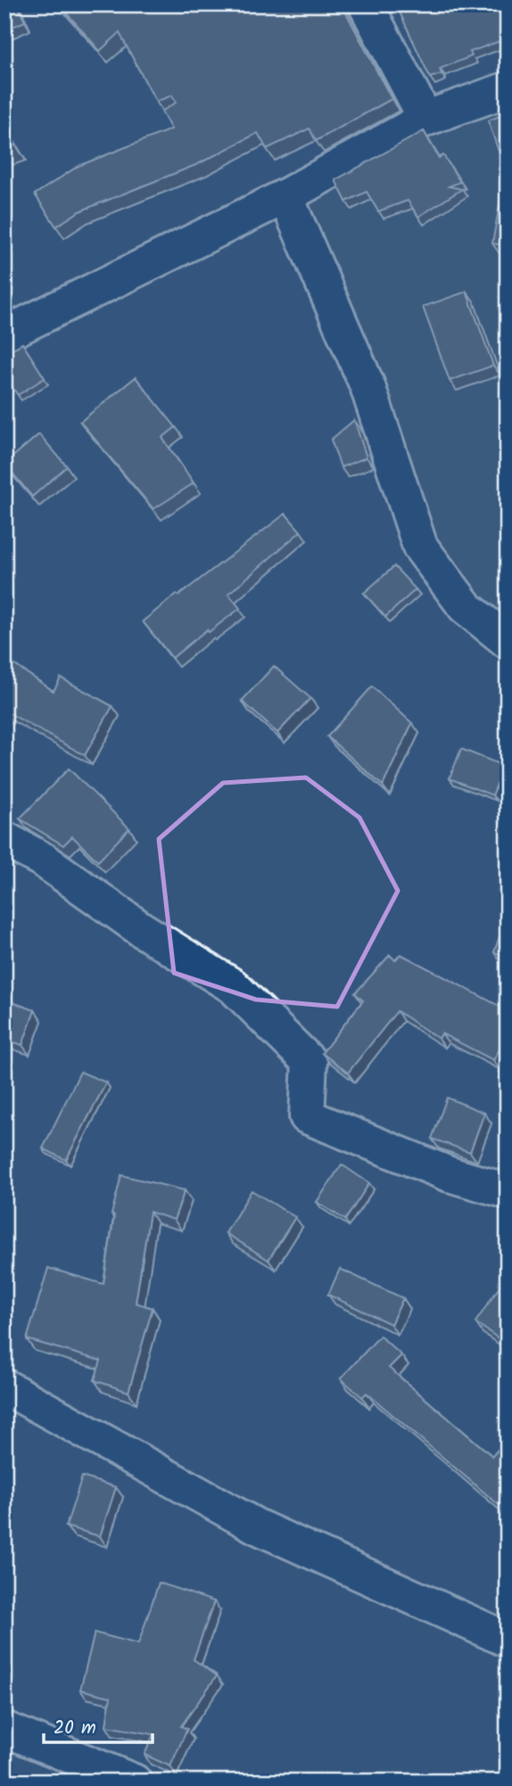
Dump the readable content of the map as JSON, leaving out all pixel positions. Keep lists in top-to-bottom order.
{
  "scale_bar": "20 m"
}
